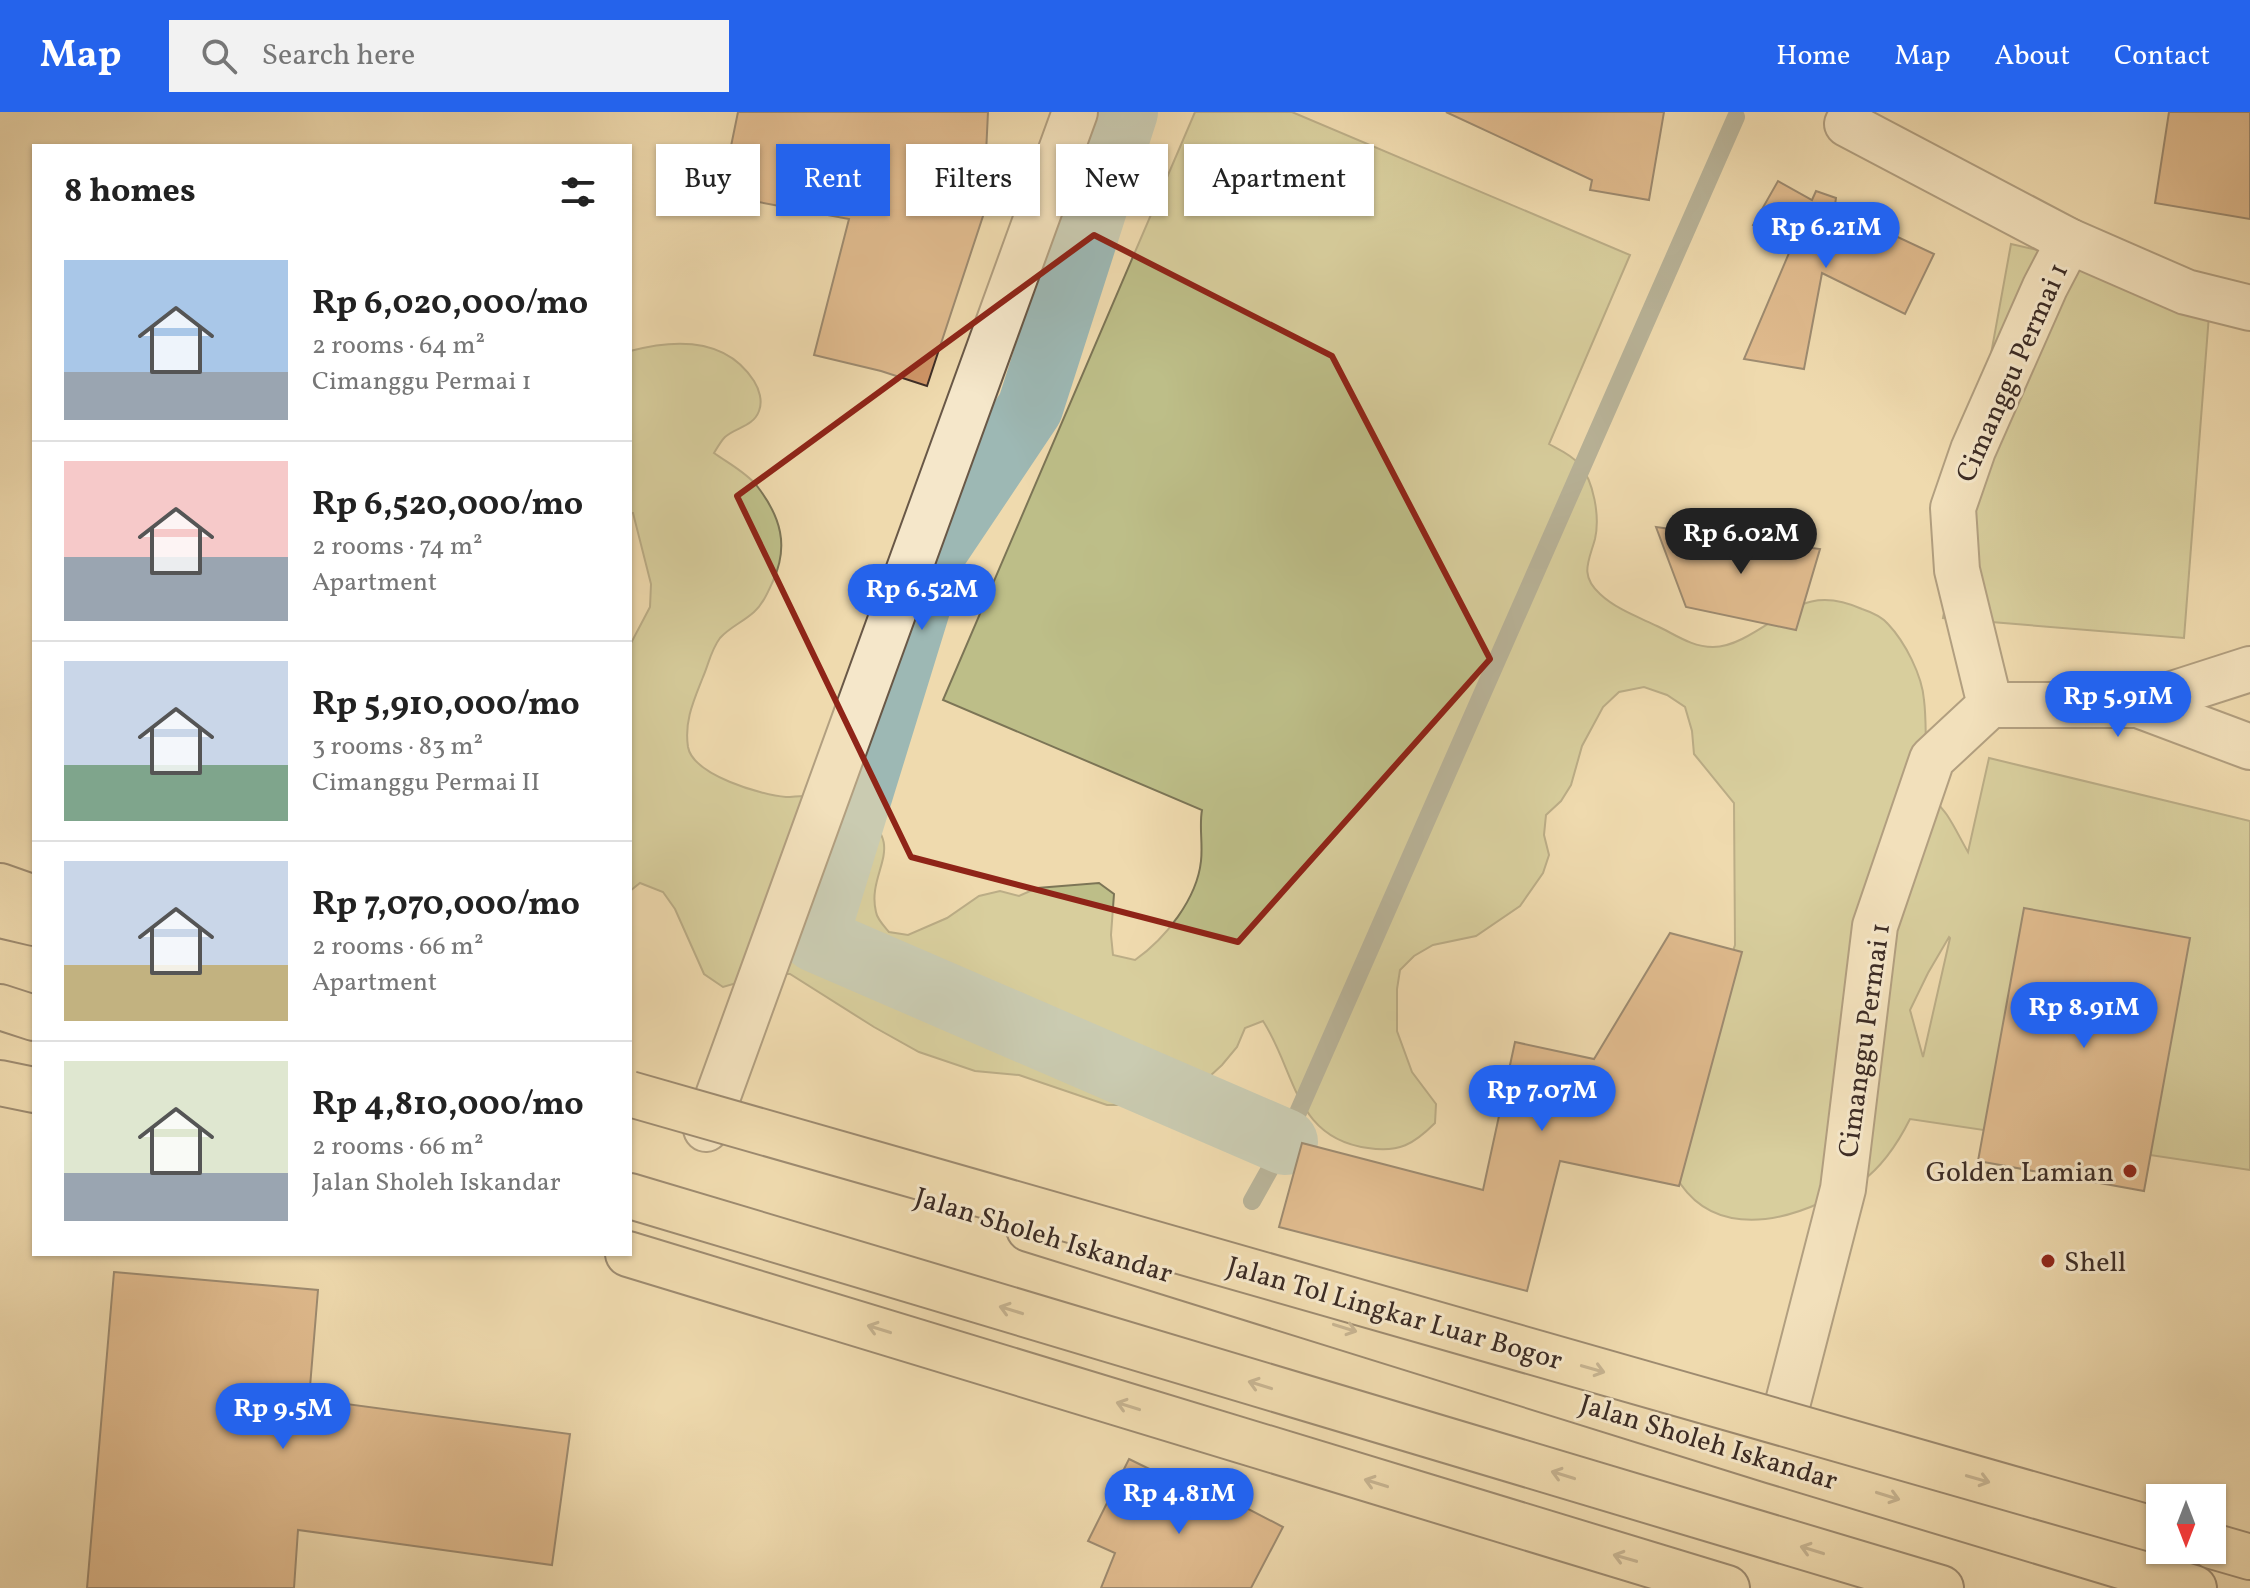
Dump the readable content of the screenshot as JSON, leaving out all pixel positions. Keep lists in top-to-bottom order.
{
  "streets": {
    "highway": ["Jalan Sholeh Iskandar", "Jalan Tol Lingkar Luar Bogor"],
    "street": ["Cimanggu Permai 1"]
  },
  "crossings": [
    ["Cimanggu Permai 1", "Jalan Sholeh Iskandar"]
  ],
  "places": ["Golden Lamian", "Shell"],
  "north": "bottom",
  "page": {
    "header": "Map",
    "search": "Search here",
    "nav": [
      "Home",
      "Map",
      "About",
      "Contact"
    ],
    "chip": [
      "Buy",
      "Rent",
      "Filters",
      "New",
      "Apartment"
    ],
    "heading": "8 homes",
    "price": [
      "Rp 6.21M",
      "Rp 6.02M",
      "Rp 6.52M",
      "Rp 5.91M",
      "Rp 8.91M",
      "Rp 7.07M",
      "Rp 9.5M",
      "Rp 4.81M"
    ],
    "list": [
      {
        "name": "Rp 6,020,000/mo",
        "note": "2 rooms · 64 m² · Cimanggu Permai 1"
      },
      {
        "name": "Rp 6,520,000/mo",
        "note": "2 rooms · 74 m² · Apartment"
      },
      {
        "name": "Rp 5,910,000/mo",
        "note": "3 rooms · 83 m² · Cimanggu Permai II"
      },
      {
        "name": "Rp 7,070,000/mo",
        "note": "2 rooms · 66 m² · Apartment"
      },
      {
        "name": "Rp 4,810,000/mo",
        "note": "2 rooms · 66 m² · Jalan Sholeh Iskandar"
      }
    ]
  }
}
